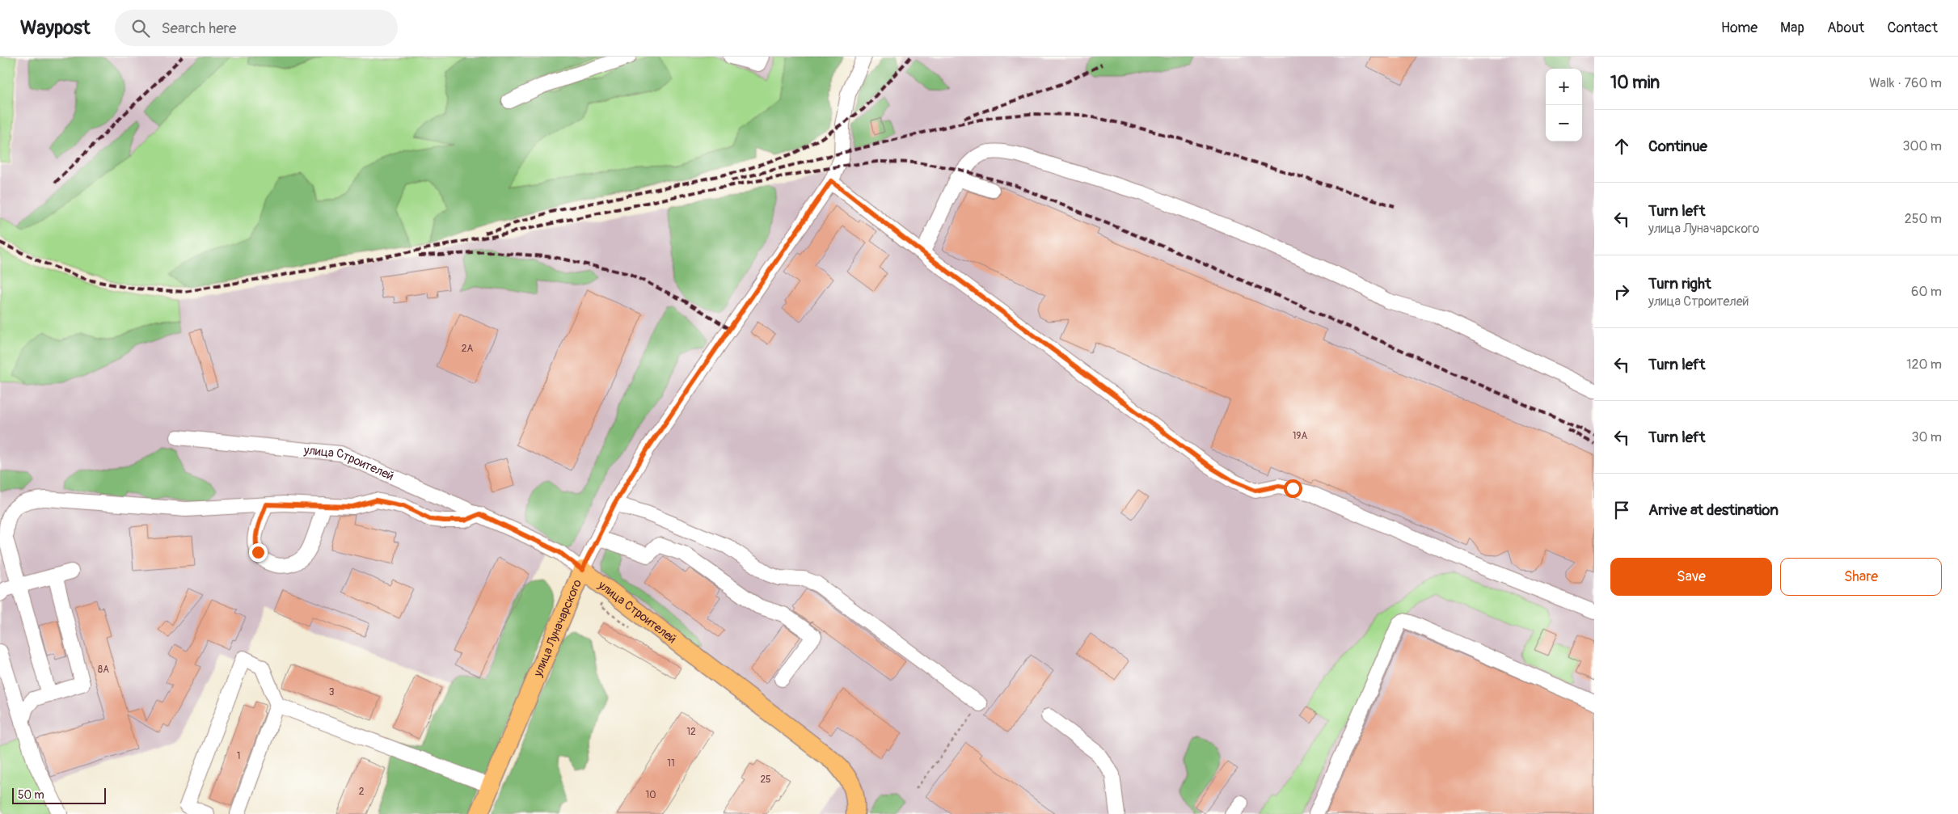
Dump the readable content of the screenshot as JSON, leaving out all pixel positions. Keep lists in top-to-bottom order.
{
  "streets": {
    "main road": ["улица Строителей", "улица Луначарского"]
  },
  "crossings": [
    ["улица Строителей", "улица Луначарского"]
  ],
  "house_numbers": [
    "2А",
    "19А",
    "8А",
    "3",
    "12",
    "1",
    "11",
    "25",
    "2",
    "10"
  ],
  "scale_bar": "50 m",
  "page": {
    "header": "Waypost",
    "search": "Search here",
    "nav": [
      "Home",
      "Map",
      "About",
      "Contact"
    ],
    "heading": ["10 min", "Walk · 760 m"],
    "map_buttons": ["+", "−"],
    "list": [
      ["Continue", "300 m"],
      ["Turn left", "улица Луначарского", "250 m"],
      ["Turn right", "улица Строителей", "60 m"],
      ["Turn left", "120 m"],
      ["Turn left", "30 m"],
      "Arrive at destination"
    ],
    "buttons": ["Save", "Share"],
    "scale": "50 m"
  }
}
